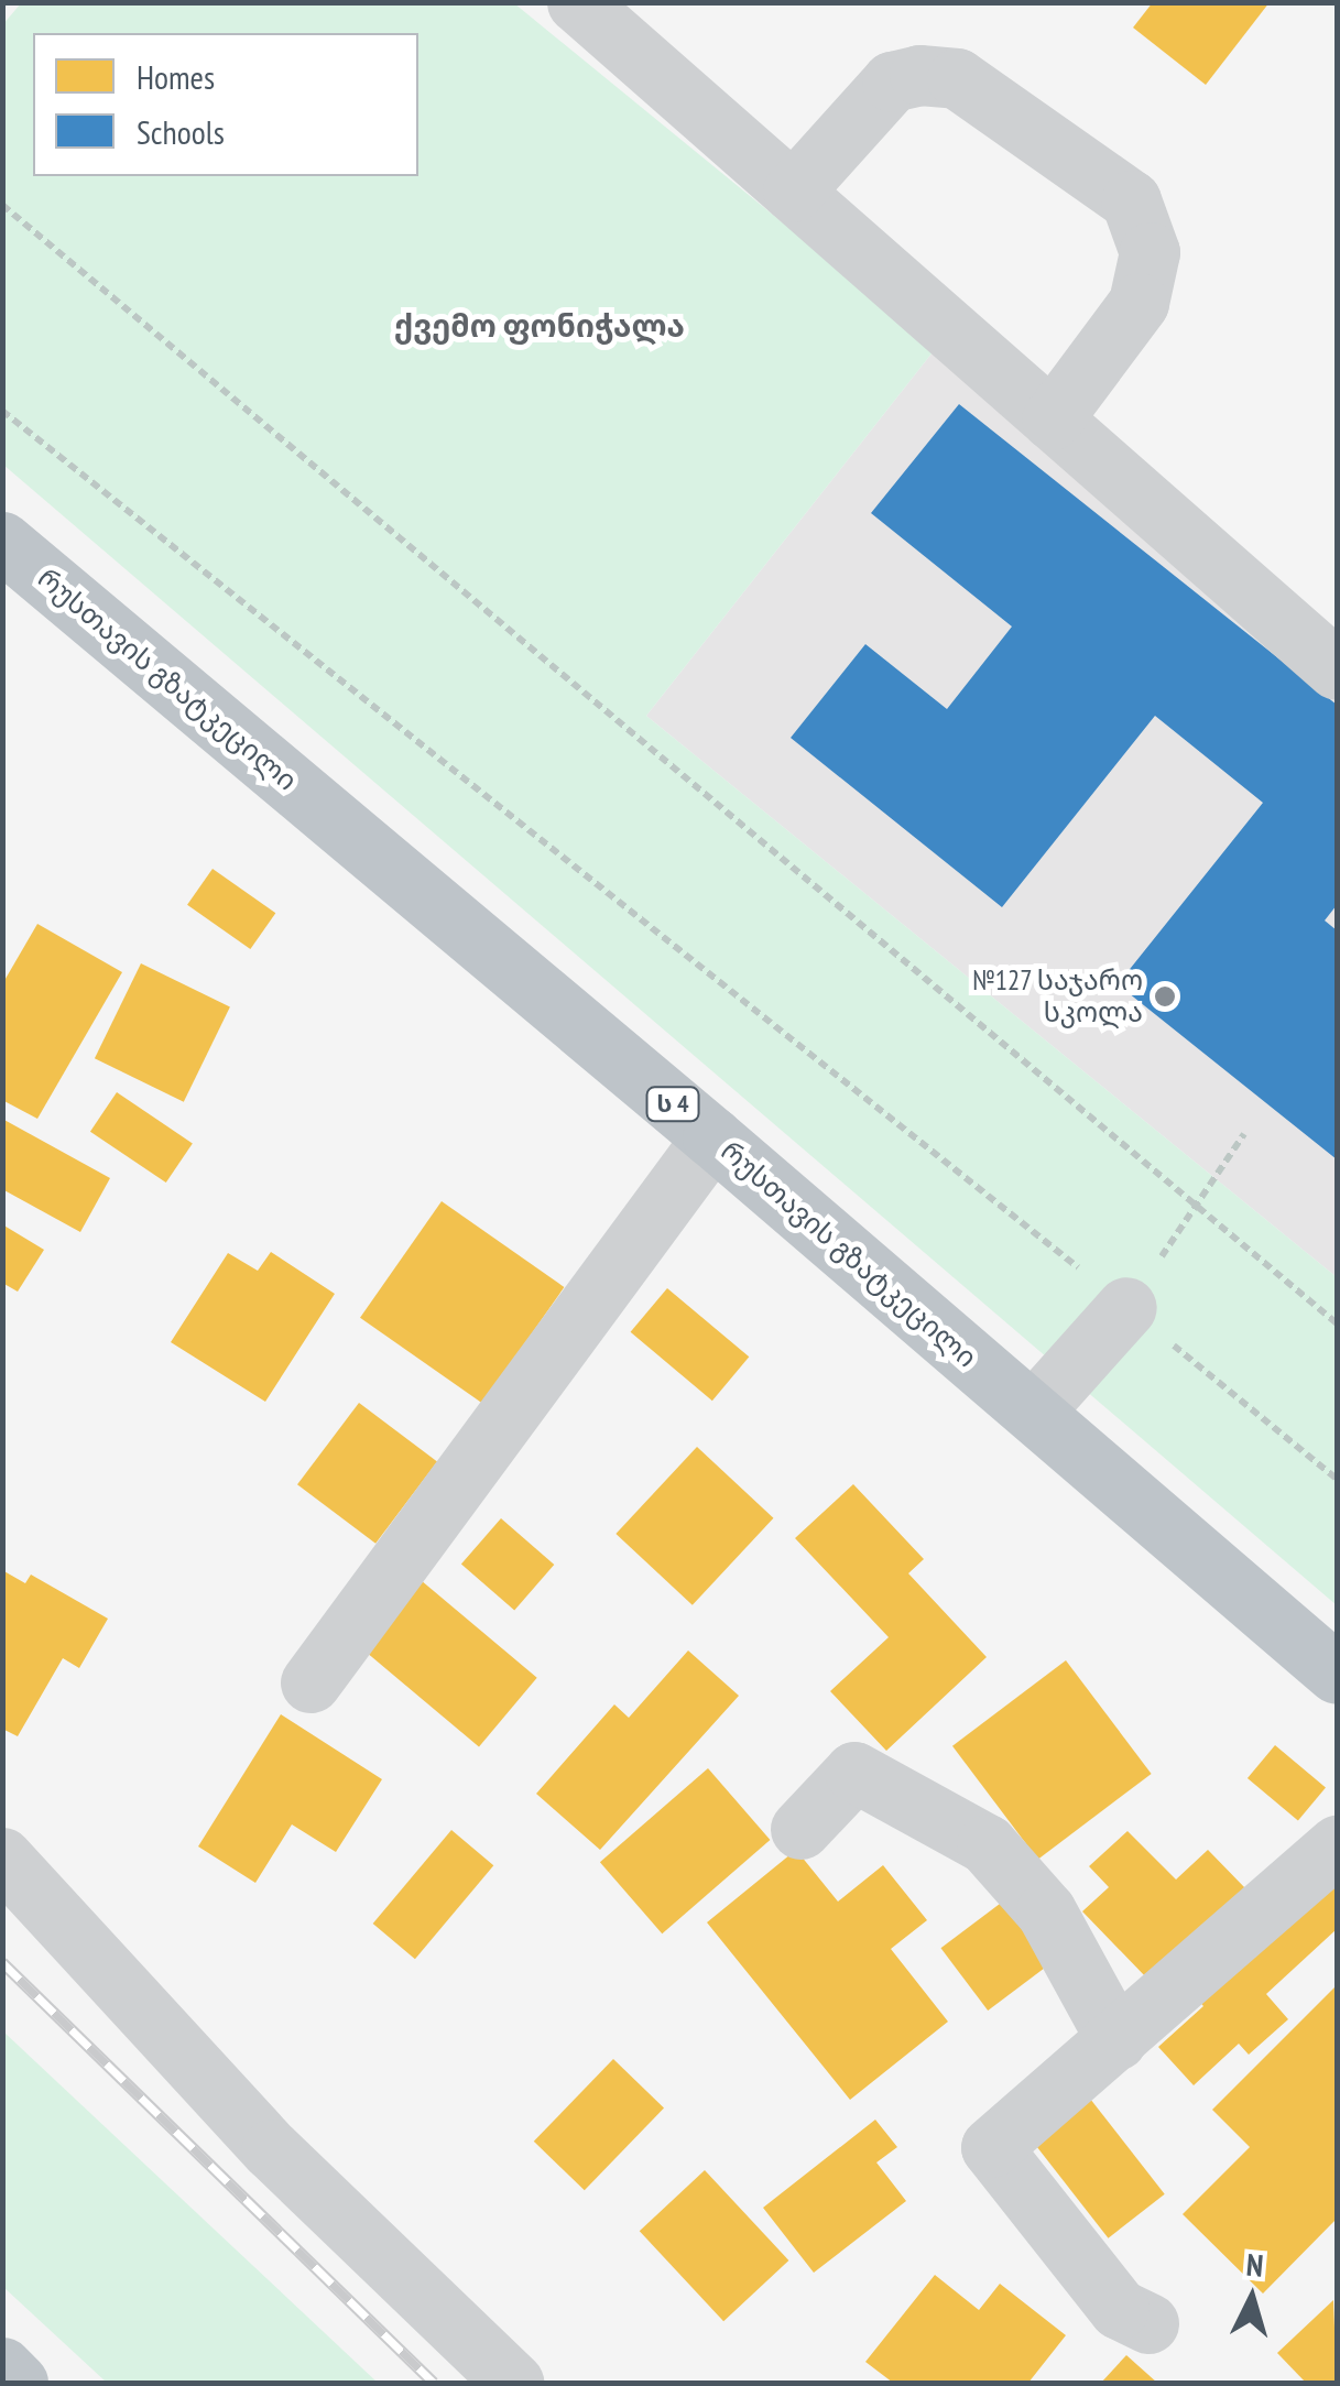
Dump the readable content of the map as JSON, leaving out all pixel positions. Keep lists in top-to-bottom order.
{
  "streets": {
    "highway": ["რუსთავის გზატკეცილი", "ს 4"]
  },
  "districts": ["ქვემო ფონიჭალა"],
  "places": ["№127 საჯარო სკოლა"],
  "legend": ["Homes", "Schools"],
  "north": "top"
}
